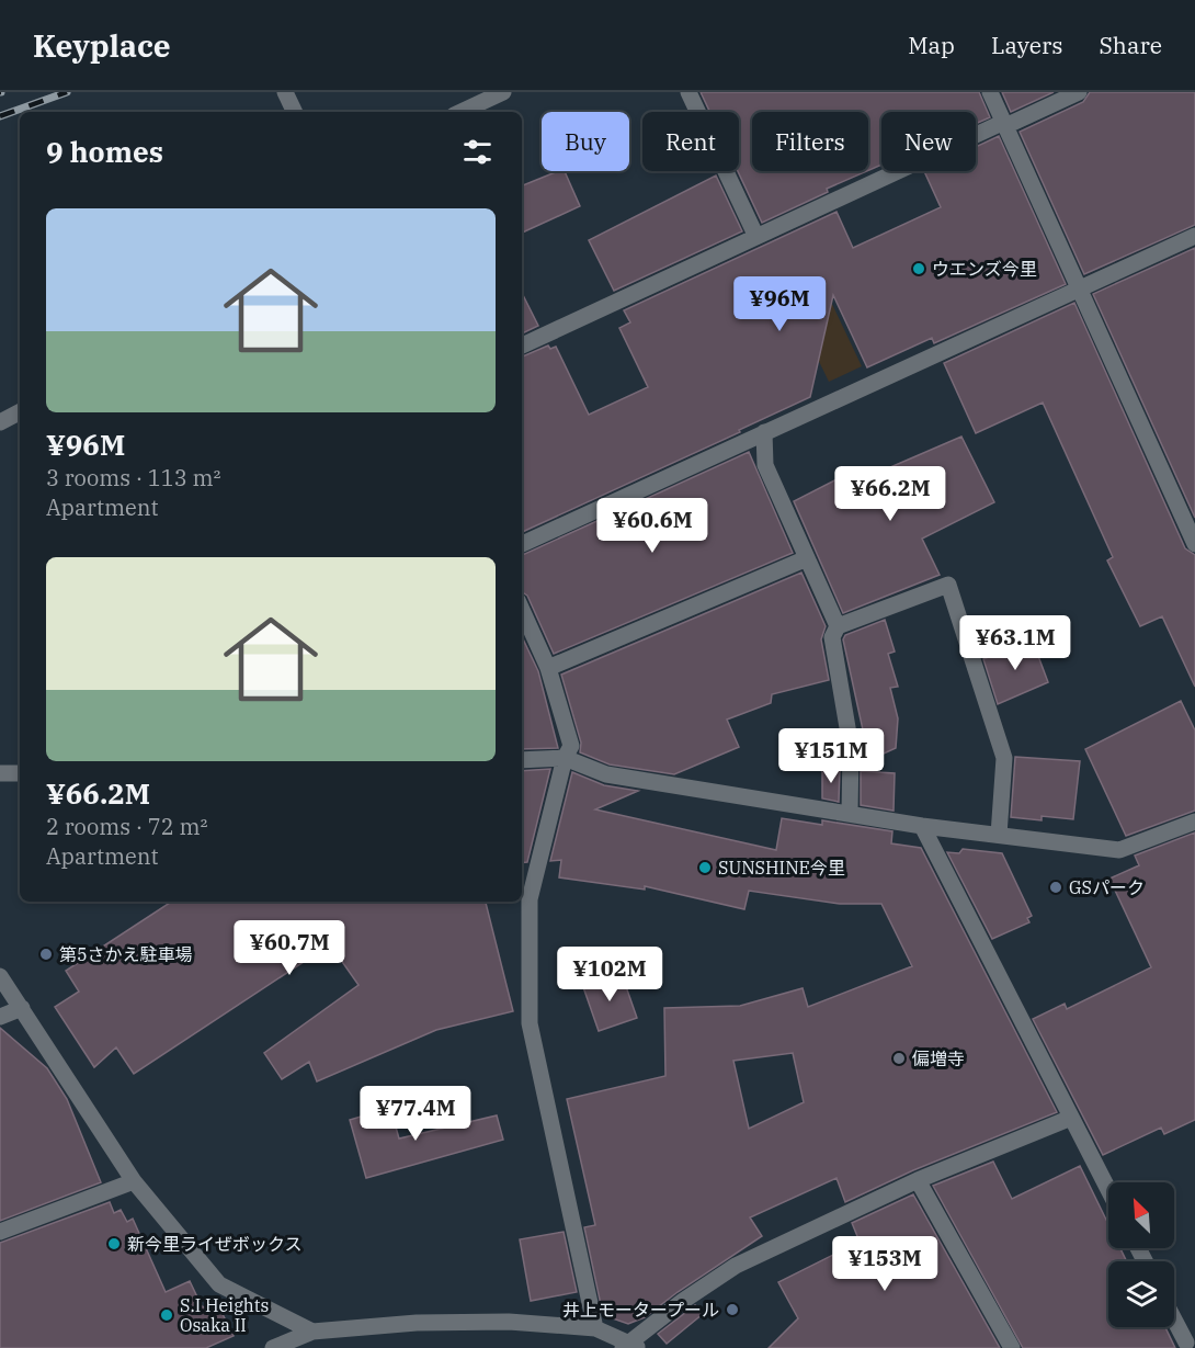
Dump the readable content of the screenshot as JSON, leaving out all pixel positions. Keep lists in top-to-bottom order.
{
  "places": [
    "ウエンズ今里",
    "SUNSHINE今里",
    "GSパーク",
    "第5さかえ駐車場",
    "偏増寺",
    "新今里ライぜボックス",
    "井上モータープール",
    "S.I Heights Osaka II"
  ],
  "north": "top left",
  "page": {
    "header": "Keyplace",
    "nav": ["Map", "Layers", "Share"],
    "chip": [
      "Buy",
      "Rent",
      "Filters",
      "New"
    ],
    "heading": "9 homes",
    "list": [
      {
        "name": "¥96M",
        "note": "3 rooms · 113 m² · Apartment"
      },
      {
        "name": "¥66.2M",
        "note": "2 rooms · 72 m² · Apartment"
      }
    ],
    "price": [
      "¥96M",
      "¥66.2M",
      "¥60.6M",
      "¥63.1M",
      "¥151M",
      "¥60.7M",
      "¥102M",
      "¥77.4M",
      "¥153M"
    ]
  }
}
